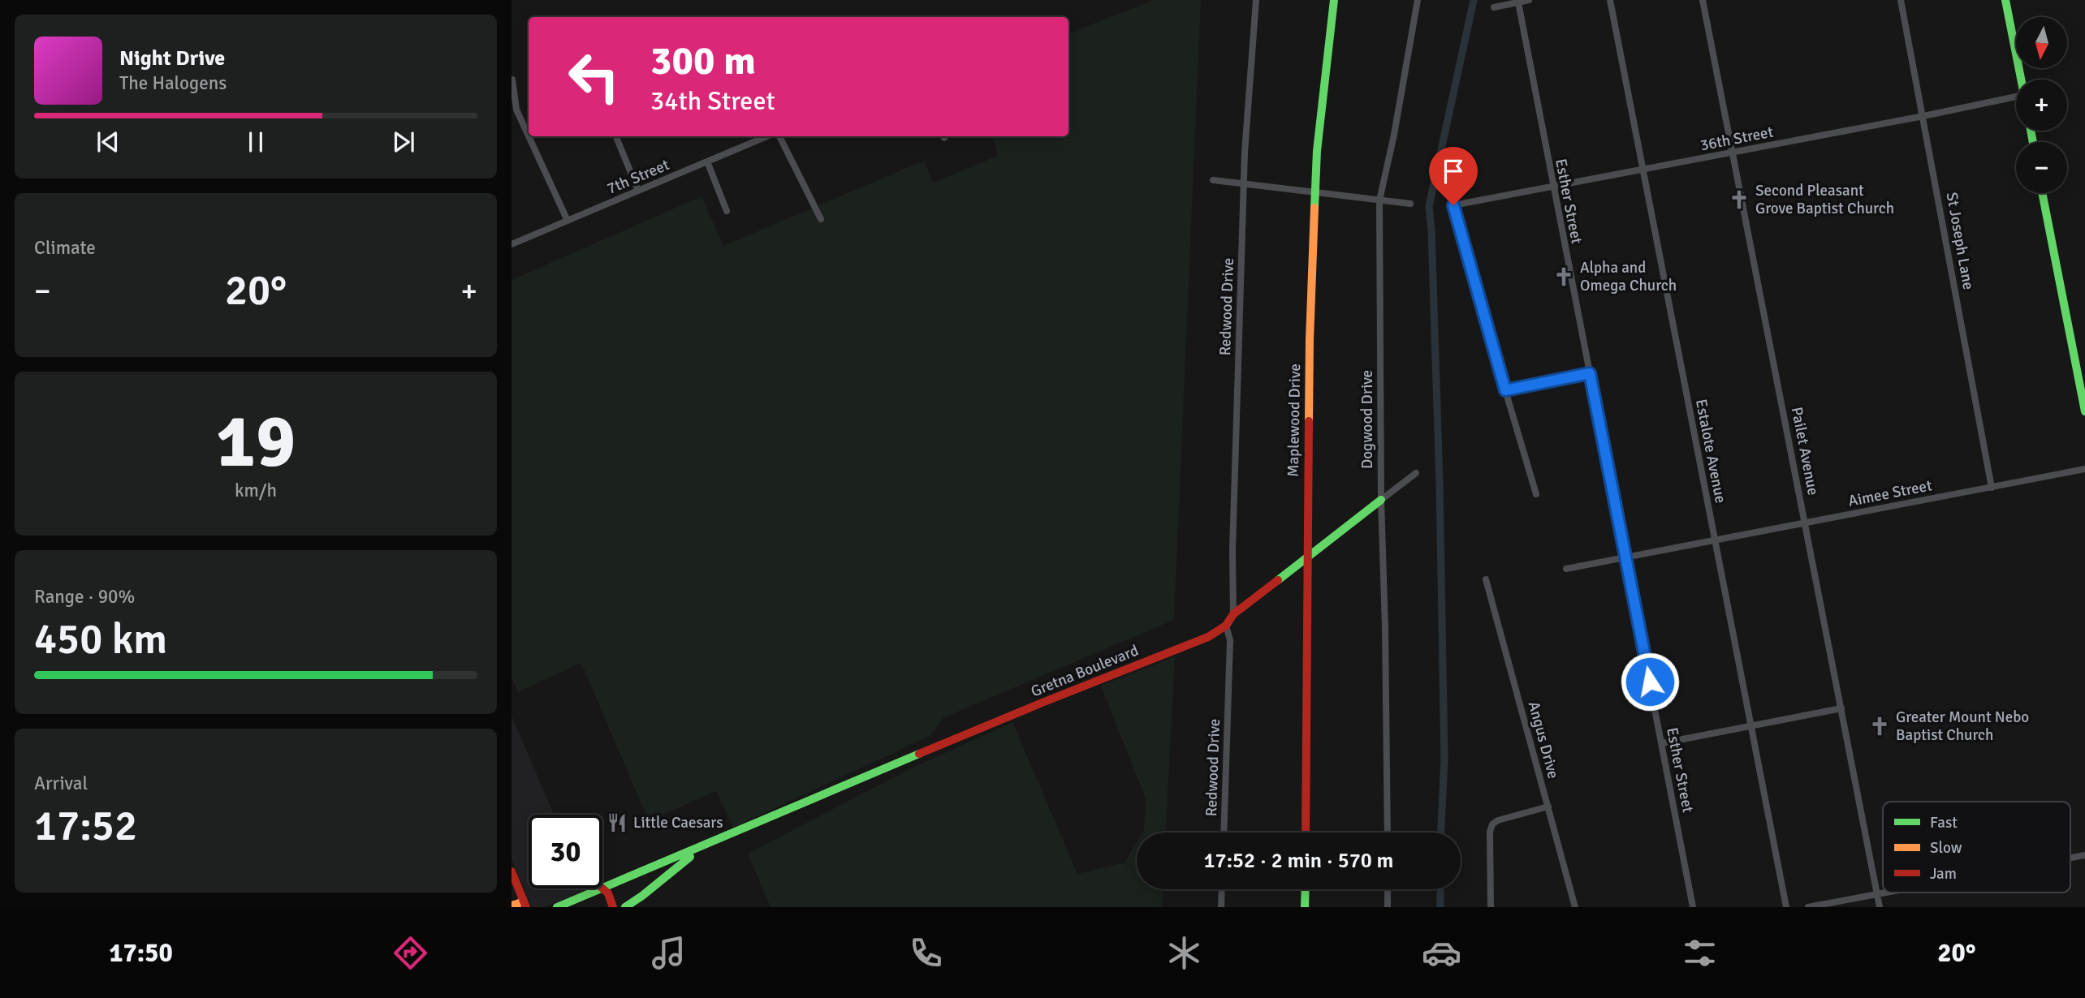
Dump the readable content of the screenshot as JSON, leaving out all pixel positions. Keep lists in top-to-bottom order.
{
  "streets": {
    "street": [
      "36th Street",
      "7th Street",
      "Esther Street",
      "St Joseph Lane",
      "Redwood Drive",
      "Dogwood Drive",
      "Maplewood Drive",
      "Estalote Avenue",
      "Pailet Avenue",
      "Aimee Street",
      "Gretna Boulevard",
      "Angus Drive"
    ]
  },
  "crossings": [
    ["36th Street", "Esther Street"],
    ["36th Street", "St Joseph Lane"],
    ["36th Street", "Estalote Avenue"],
    ["36th Street", "Pailet Avenue"],
    ["Esther Street", "Aimee Street"],
    ["St Joseph Lane", "Aimee Street"],
    ["Redwood Drive", "Gretna Boulevard"],
    ["Dogwood Drive", "Gretna Boulevard"],
    ["Maplewood Drive", "Gretna Boulevard"],
    ["Estalote Avenue", "Aimee Street"],
    ["Pailet Avenue", "Aimee Street"]
  ],
  "places": {
    "church": ["Second Pleasant Grove Baptist Church", "Alpha and Omega Church", "Greater Mount Nebo Baptist Church"],
    "restaurant": ["Little Caesars"]
  },
  "legend": ["Fast", "Slow", "Jam"],
  "north": "bottom",
  "page": {
    "map_buttons": ["+", "−"],
    "turn": ["300 m", "34th Street"],
    "song": ["Night Drive", "The Halogens"],
    "tile": [
      "Climate",
      ["19", "km/h"],
      ["Range · 90%", "450 km"],
      ["Arrival", "17:52"]
    ],
    "heat": ["−", "20°", "+"],
    "limit": "30",
    "trip": "17:52 · 2 min · 570 m",
    "tabs": ["17:50", "20°"]
  }
}
